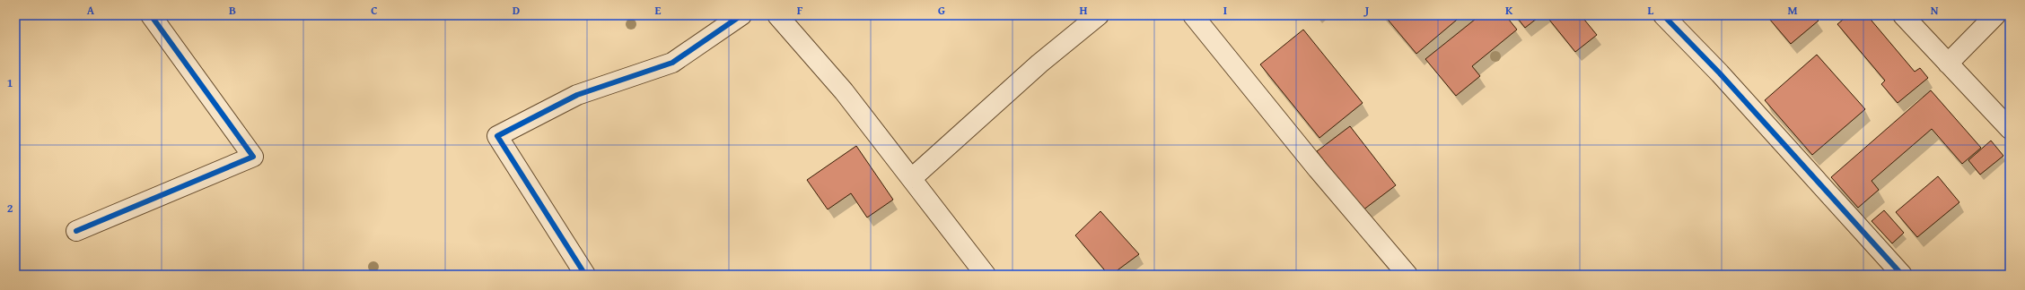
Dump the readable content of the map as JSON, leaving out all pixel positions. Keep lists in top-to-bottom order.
{
  "grid": {
    "columns": [
      "A",
      "B",
      "C",
      "D",
      "E",
      "F",
      "G",
      "H",
      "I",
      "J",
      "K",
      "L",
      "M",
      "N"
    ],
    "rows": ["1", "2"]
  }
}
